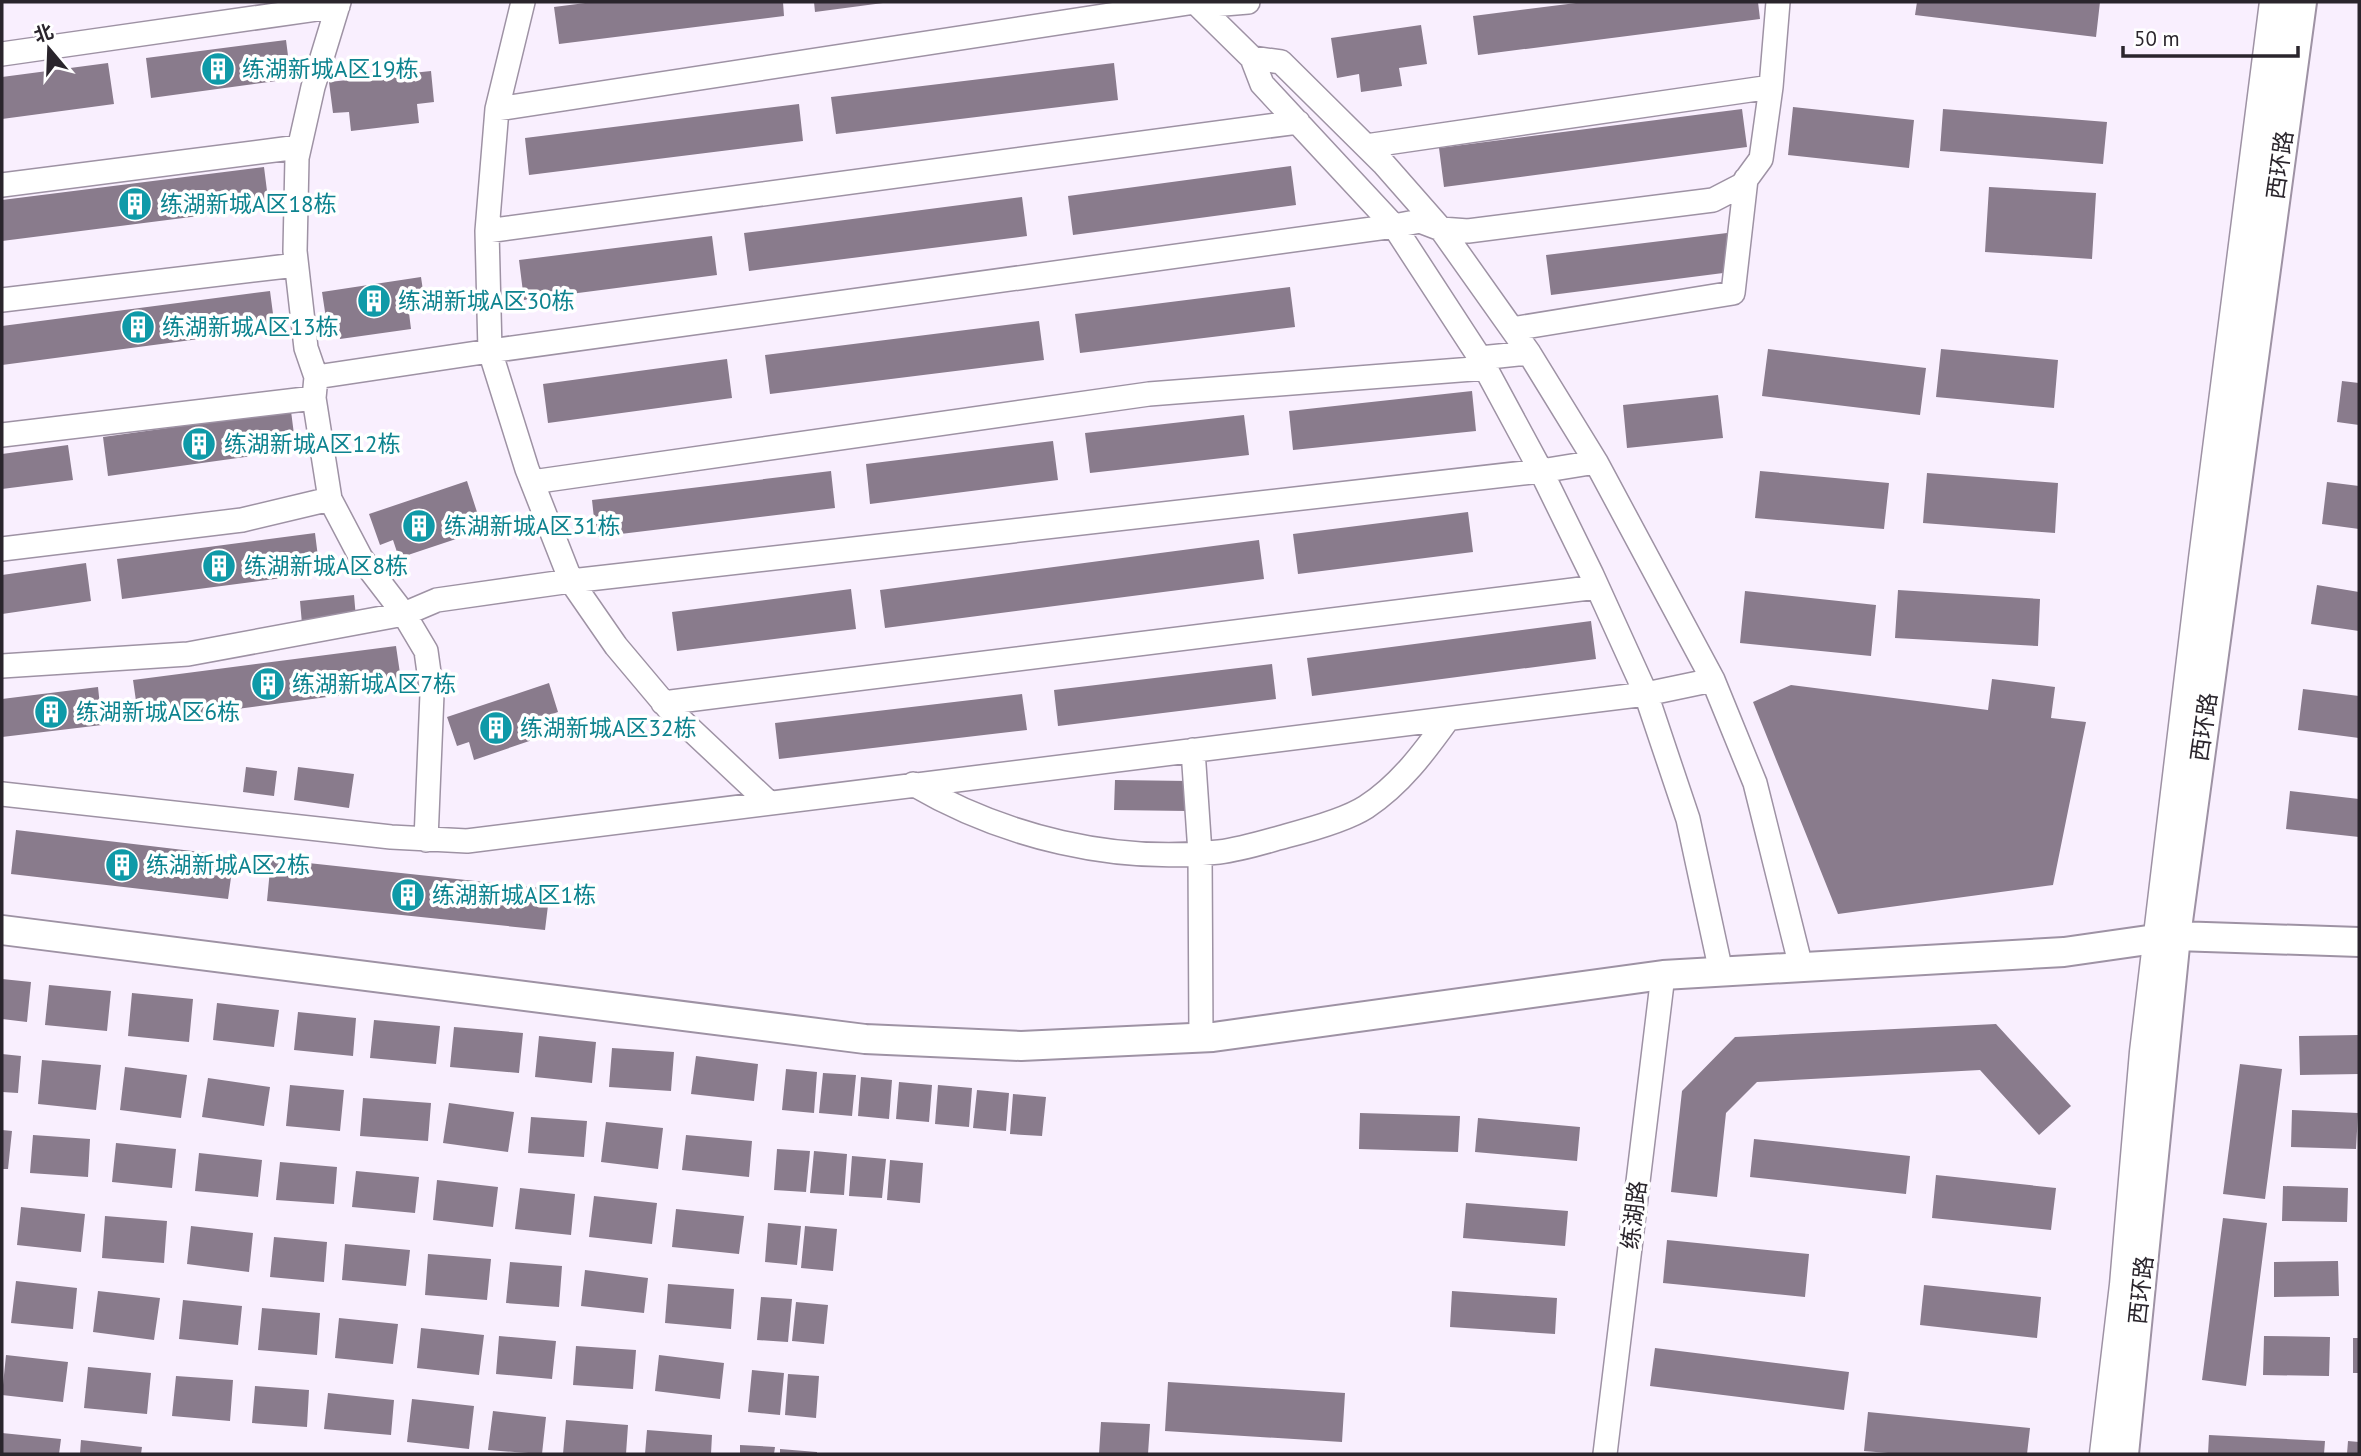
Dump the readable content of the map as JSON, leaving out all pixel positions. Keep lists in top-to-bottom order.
{
  "streets": {
    "main road": ["西环路"],
    "street": ["练湖路"]
  },
  "places": {
    "building": [
      "练湖新城A区19栋",
      "练湖新城A区18栋",
      "练湖新城A区30栋",
      "练湖新城A区13栋",
      "练湖新城A区12栋",
      "练湖新城A区31栋",
      "练湖新城A区8栋",
      "练湖新城A区7栋",
      "练湖新城A区6栋",
      "练湖新城A区32栋",
      "练湖新城A区2栋",
      "练湖新城A区1栋"
    ]
  },
  "scale_bar": "50 m",
  "north": "top"
}
